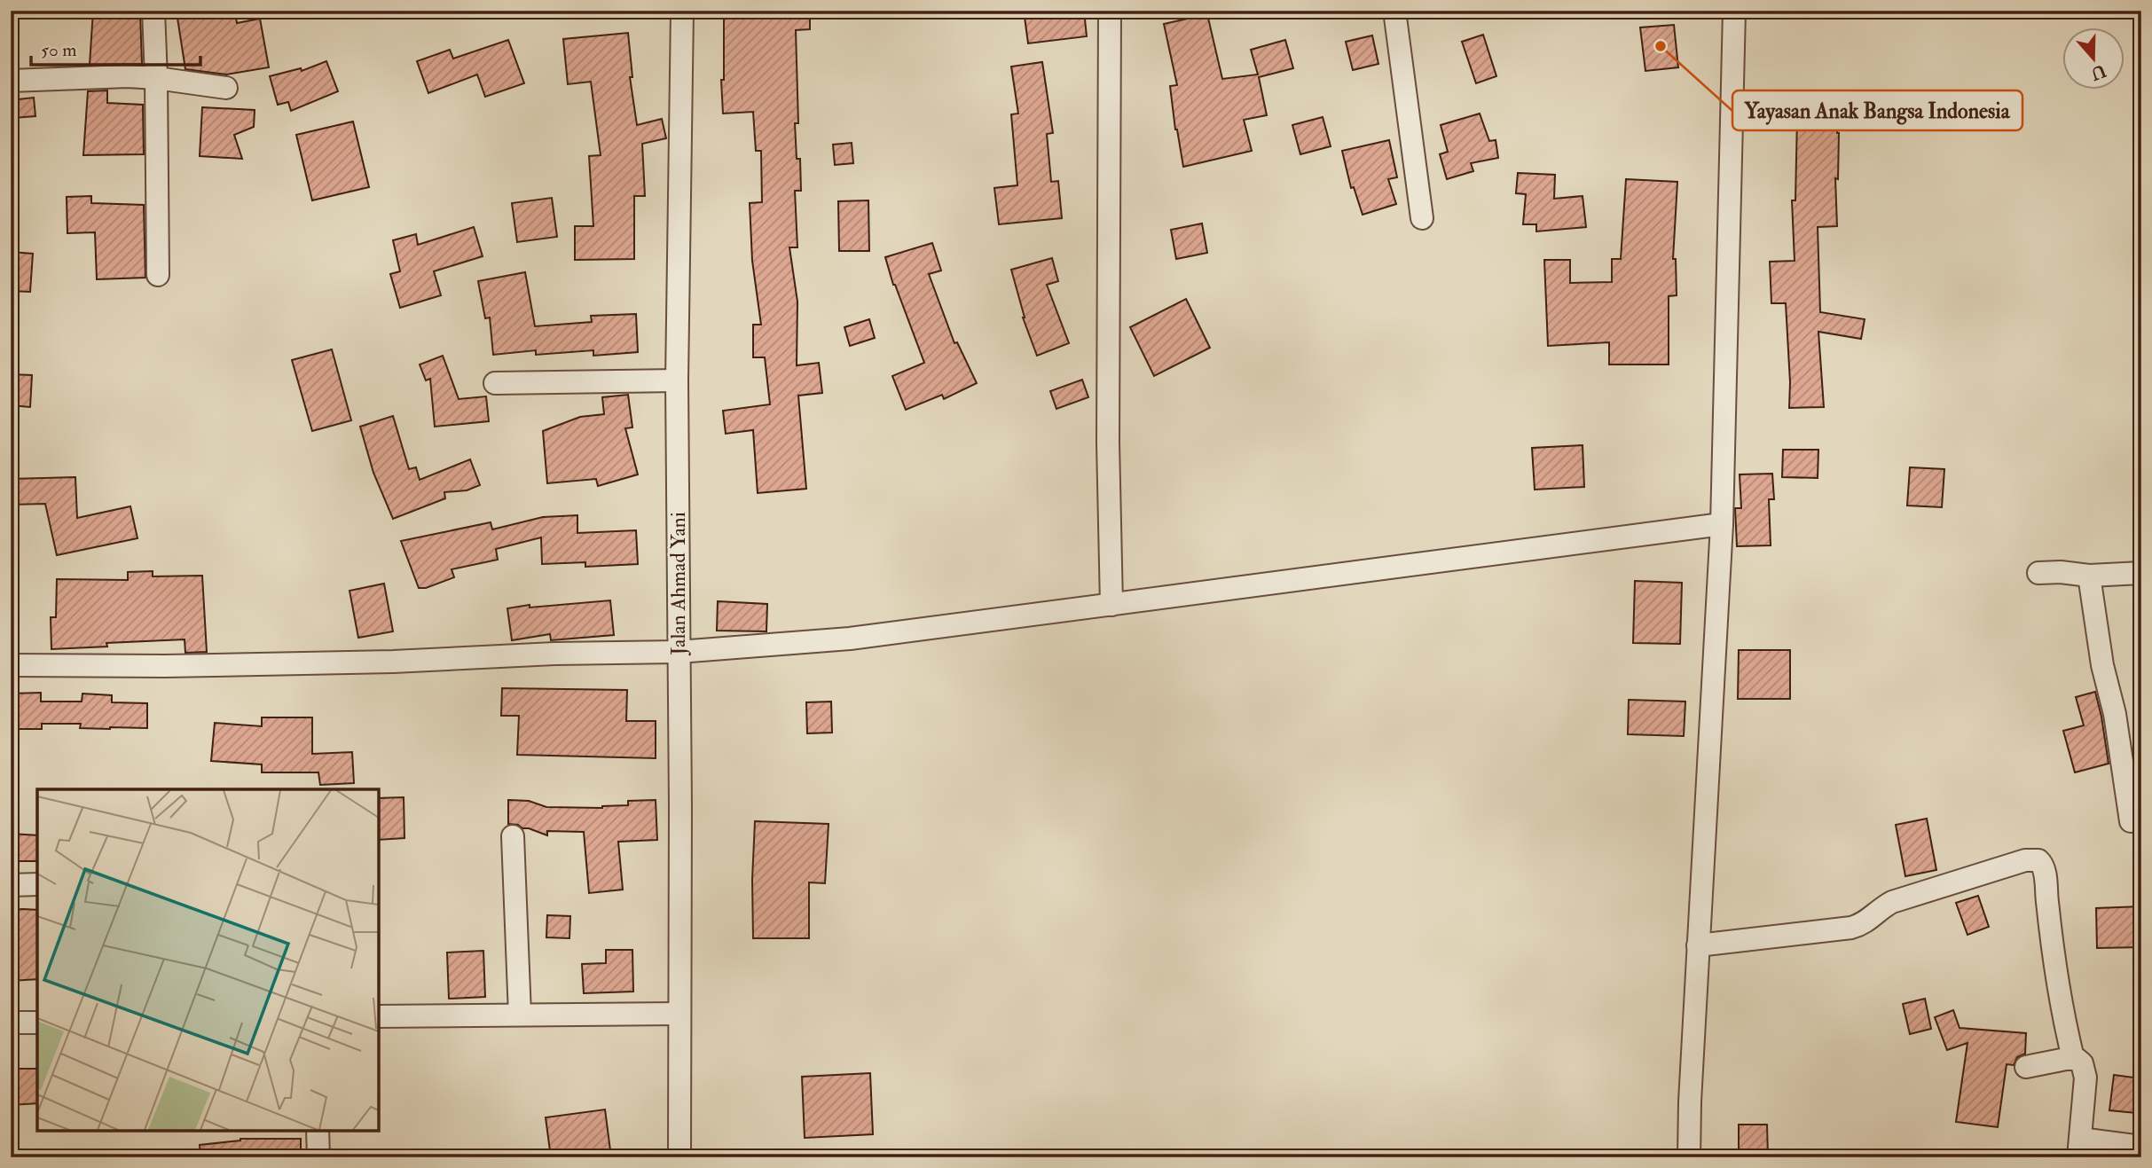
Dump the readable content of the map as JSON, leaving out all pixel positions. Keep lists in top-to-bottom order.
{
  "streets": {
    "street": ["Jalan Ahmad Yani"]
  },
  "places": ["Yayasan Anak Bangsa Indonesia"],
  "scale_bar": "50 m",
  "north": "bottom"
}
